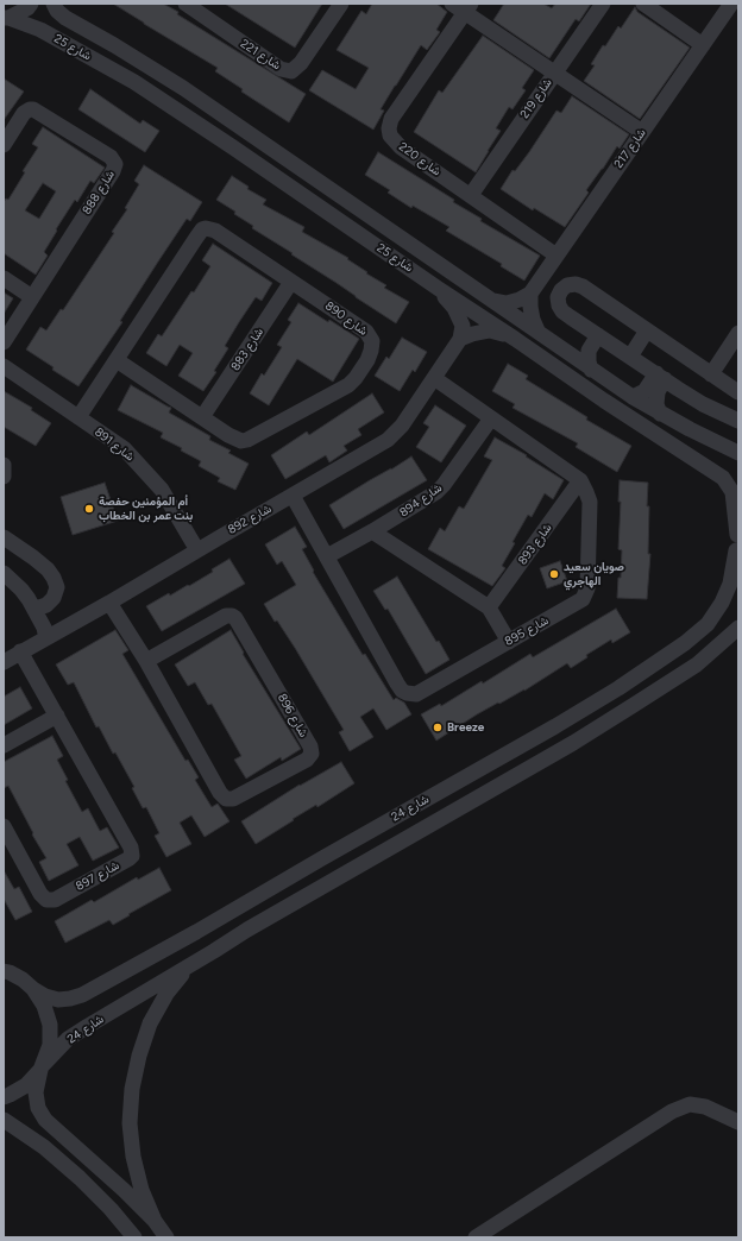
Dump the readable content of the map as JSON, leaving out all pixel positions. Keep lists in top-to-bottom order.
{
  "streets": {
    "street": [
      "شارع 25",
      "شارع 221",
      "شارع 219",
      "شارع 217",
      "شارع 220",
      "شارع 888",
      "شارع 890",
      "شارع 883",
      "شارع 891",
      "شارع 894",
      "شارع 892",
      "شارع 893",
      "شارع 895",
      "شارع 896",
      "شارع 24",
      "شارع 897"
    ]
  },
  "crossings": [
    ["شارع 25", "شارع 24"],
    ["شارع 219", "شارع 220"],
    ["شارع 217", "شارع 220"],
    ["شارع 890", "شارع 883"],
    ["شارع 890", "شارع 891"],
    ["شارع 891", "شارع 892"],
    ["شارع 894", "شارع 895"],
    ["شارع 892", "شارع 895"],
    ["شارع 892", "شارع 896"],
    ["شارع 892", "شارع 897"],
    ["شارع 893", "شارع 895"]
  ],
  "places": ["أم المؤمنين حفصة بنت عمر بن الخطاب", "صويان سعيد الهاجري", "Breeze"]
}
